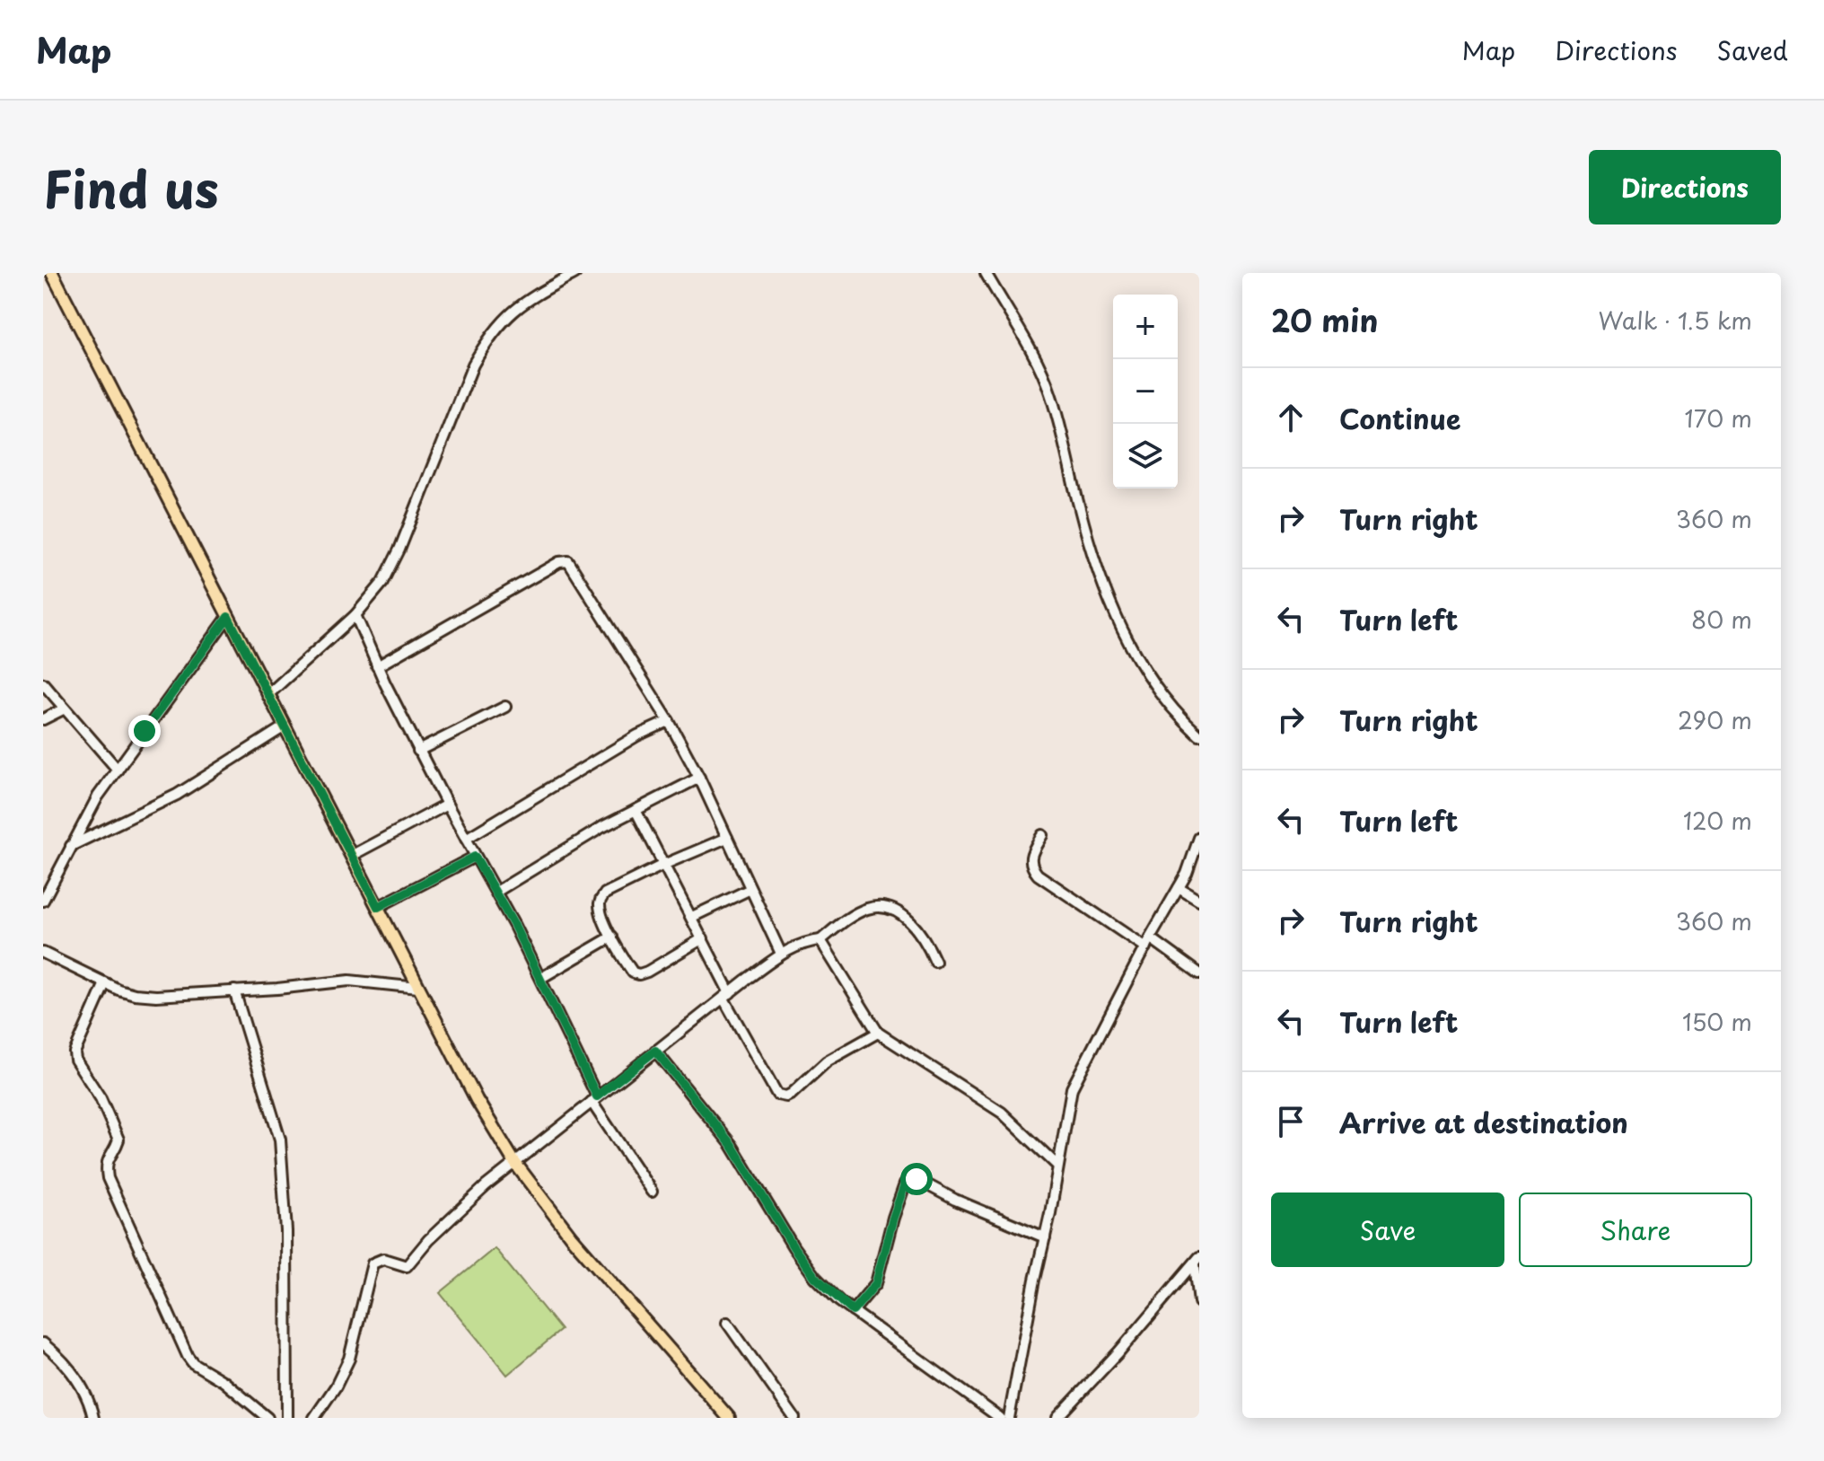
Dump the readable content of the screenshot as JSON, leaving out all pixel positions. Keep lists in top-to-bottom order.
{
  "page": {
    "header": "Map",
    "nav": ["Map", "Directions", "Saved"],
    "title": "Find us",
    "buttons": [
      "Directions",
      ["Save", "Share"]
    ],
    "heading": ["20 min", "Walk · 1.5 km"],
    "map_buttons": ["+", "−"],
    "list": [
      ["Continue", "170 m"],
      ["Turn right", "360 m"],
      ["Turn left", "80 m"],
      ["Turn right", "290 m"],
      ["Turn left", "120 m"],
      ["Turn right", "360 m"],
      ["Turn left", "150 m"],
      "Arrive at destination"
    ]
  }
}
